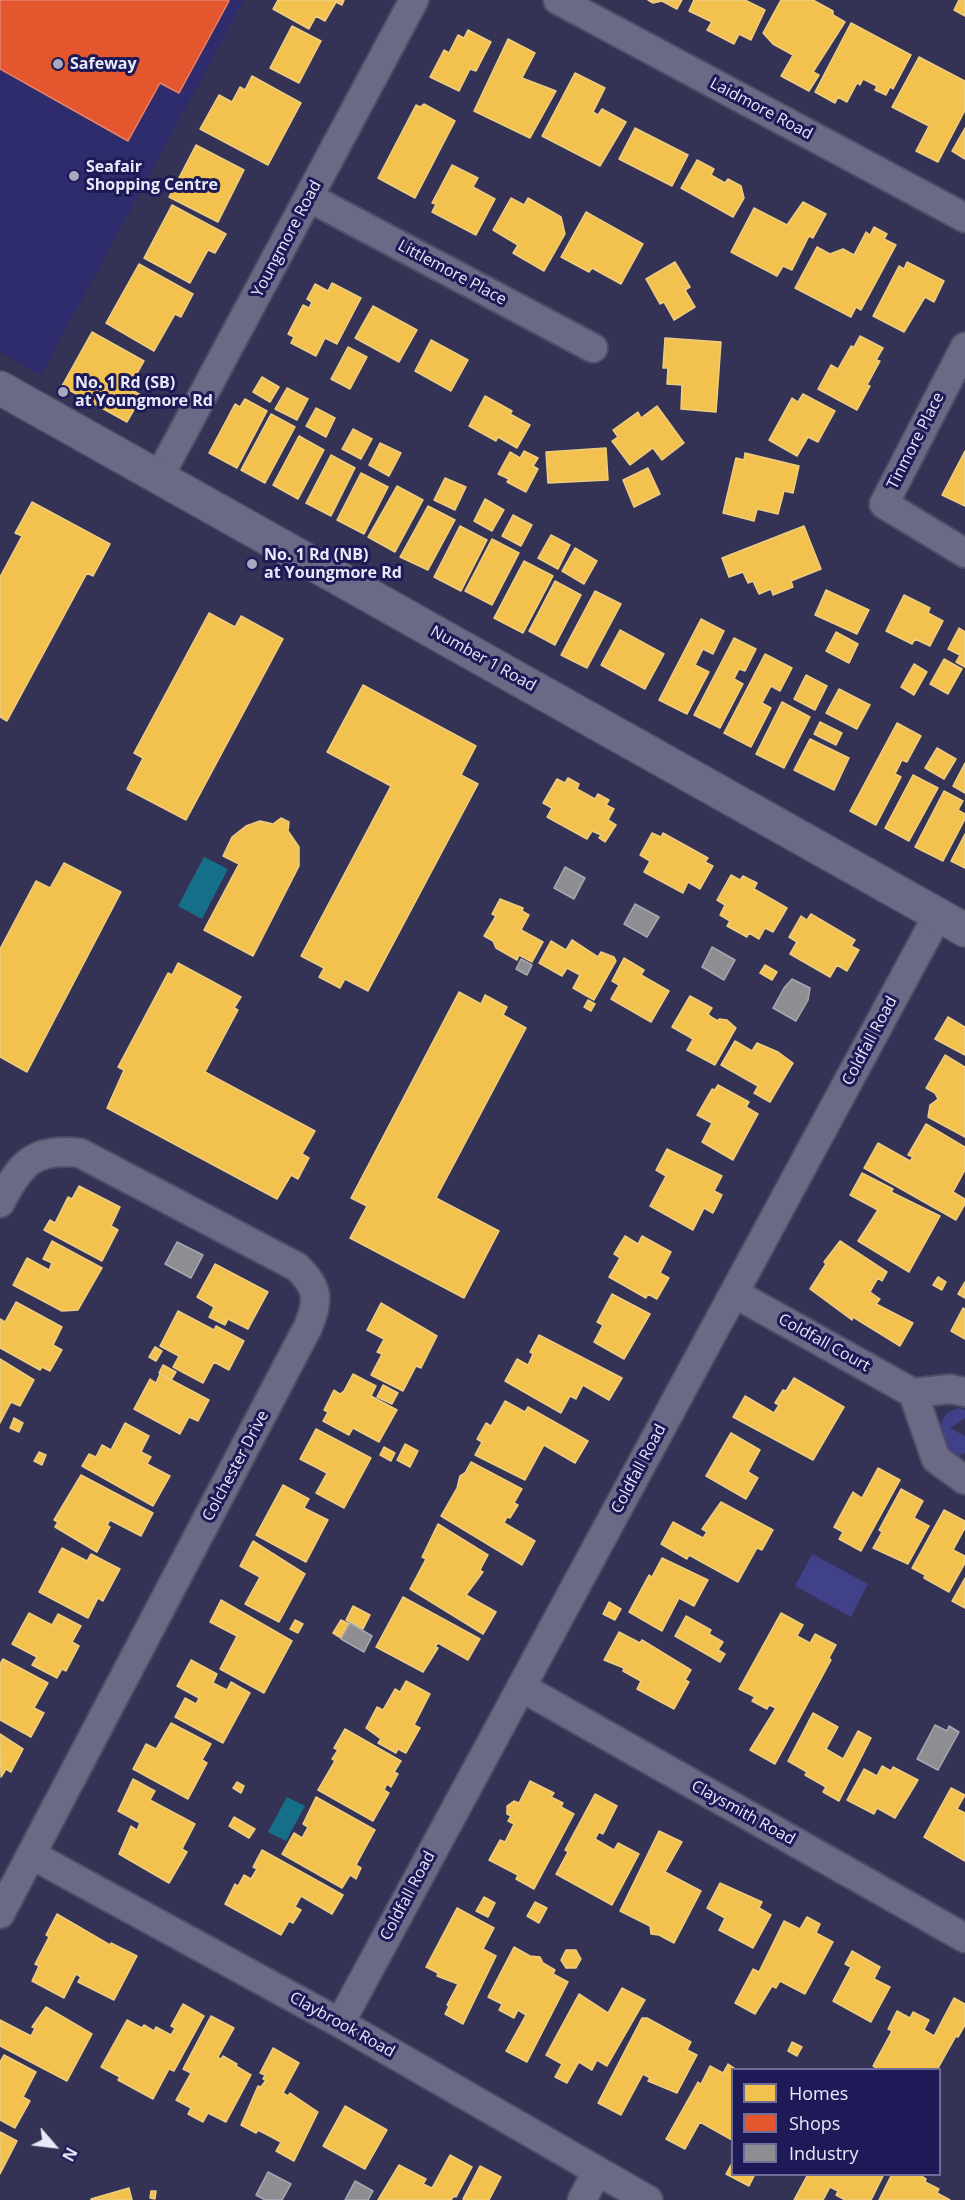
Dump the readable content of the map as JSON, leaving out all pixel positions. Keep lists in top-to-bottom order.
{
  "streets": {
    "main road": ["Number 1 Road"],
    "street": [
      "Laidmore Road",
      "Youngmore Road",
      "Littlemore Place",
      "Tinmore Place",
      "Coldfall Road",
      "Coldfall Court",
      "Colchester Drive",
      "Claysmith Road",
      "Claybrook Road"
    ]
  },
  "crossings": [
    ["Youngmore Road", "Littlemore Place"],
    ["Youngmore Road", "Number 1 Road"],
    ["Number 1 Road", "Coldfall Road"],
    ["Coldfall Road", "Coldfall Court"],
    ["Coldfall Road", "Claysmith Road"],
    ["Coldfall Road", "Claybrook Road"],
    ["Colchester Drive", "Claybrook Road"]
  ],
  "places": [
    "Safeway",
    "Seafair Shopping Centre",
    "No. 1 Rd (SB) at Youngmore Rd",
    "No. 1 Rd (NB) at Youngmore Rd"
  ],
  "legend": ["Homes", "Shops", "Industry"],
  "north": "bottom right"
}
